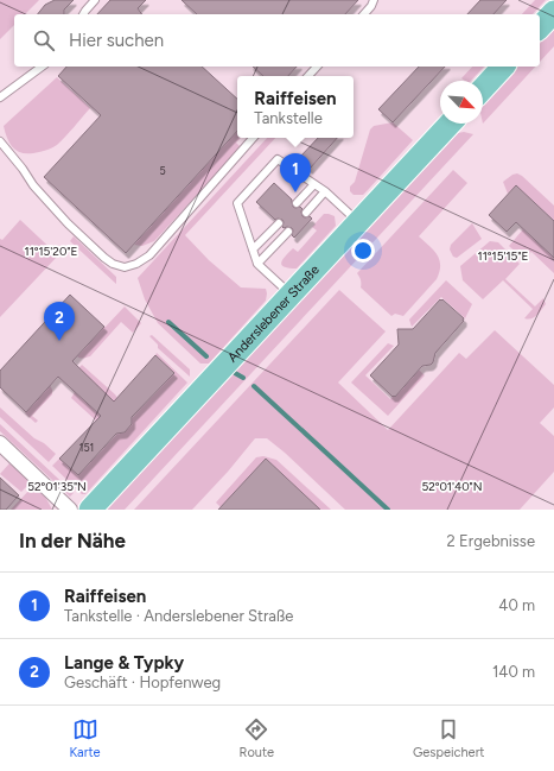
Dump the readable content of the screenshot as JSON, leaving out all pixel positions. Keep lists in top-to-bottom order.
{
  "streets": {
    "main road": ["Anderslebener Straße"]
  },
  "house_numbers": ["5", "151"],
  "north": "bottom right",
  "page": {
    "search": "Hier suchen",
    "popup": ["Raiffeisen", "Tankstelle"],
    "pins": ["1", "2"],
    "heading": ["In der Nähe", "2 Ergebnisse"],
    "list": [
      {
        "mark": "1",
        "name": "Raiffeisen",
        "note": "Tankstelle · Anderslebener Straße",
        "value": "40 m"
      },
      {
        "mark": "2",
        "name": "Lange & Typky",
        "note": "Geschäft · Hopfenweg",
        "value": "140 m"
      }
    ],
    "nav": ["Karte", "Route", "Gespeichert"]
  },
  "coordinates": [
    "11°15'20\"E",
    "11°15'15\"E",
    "52°01'35\"N",
    "52°01'40\"N"
  ]
}
